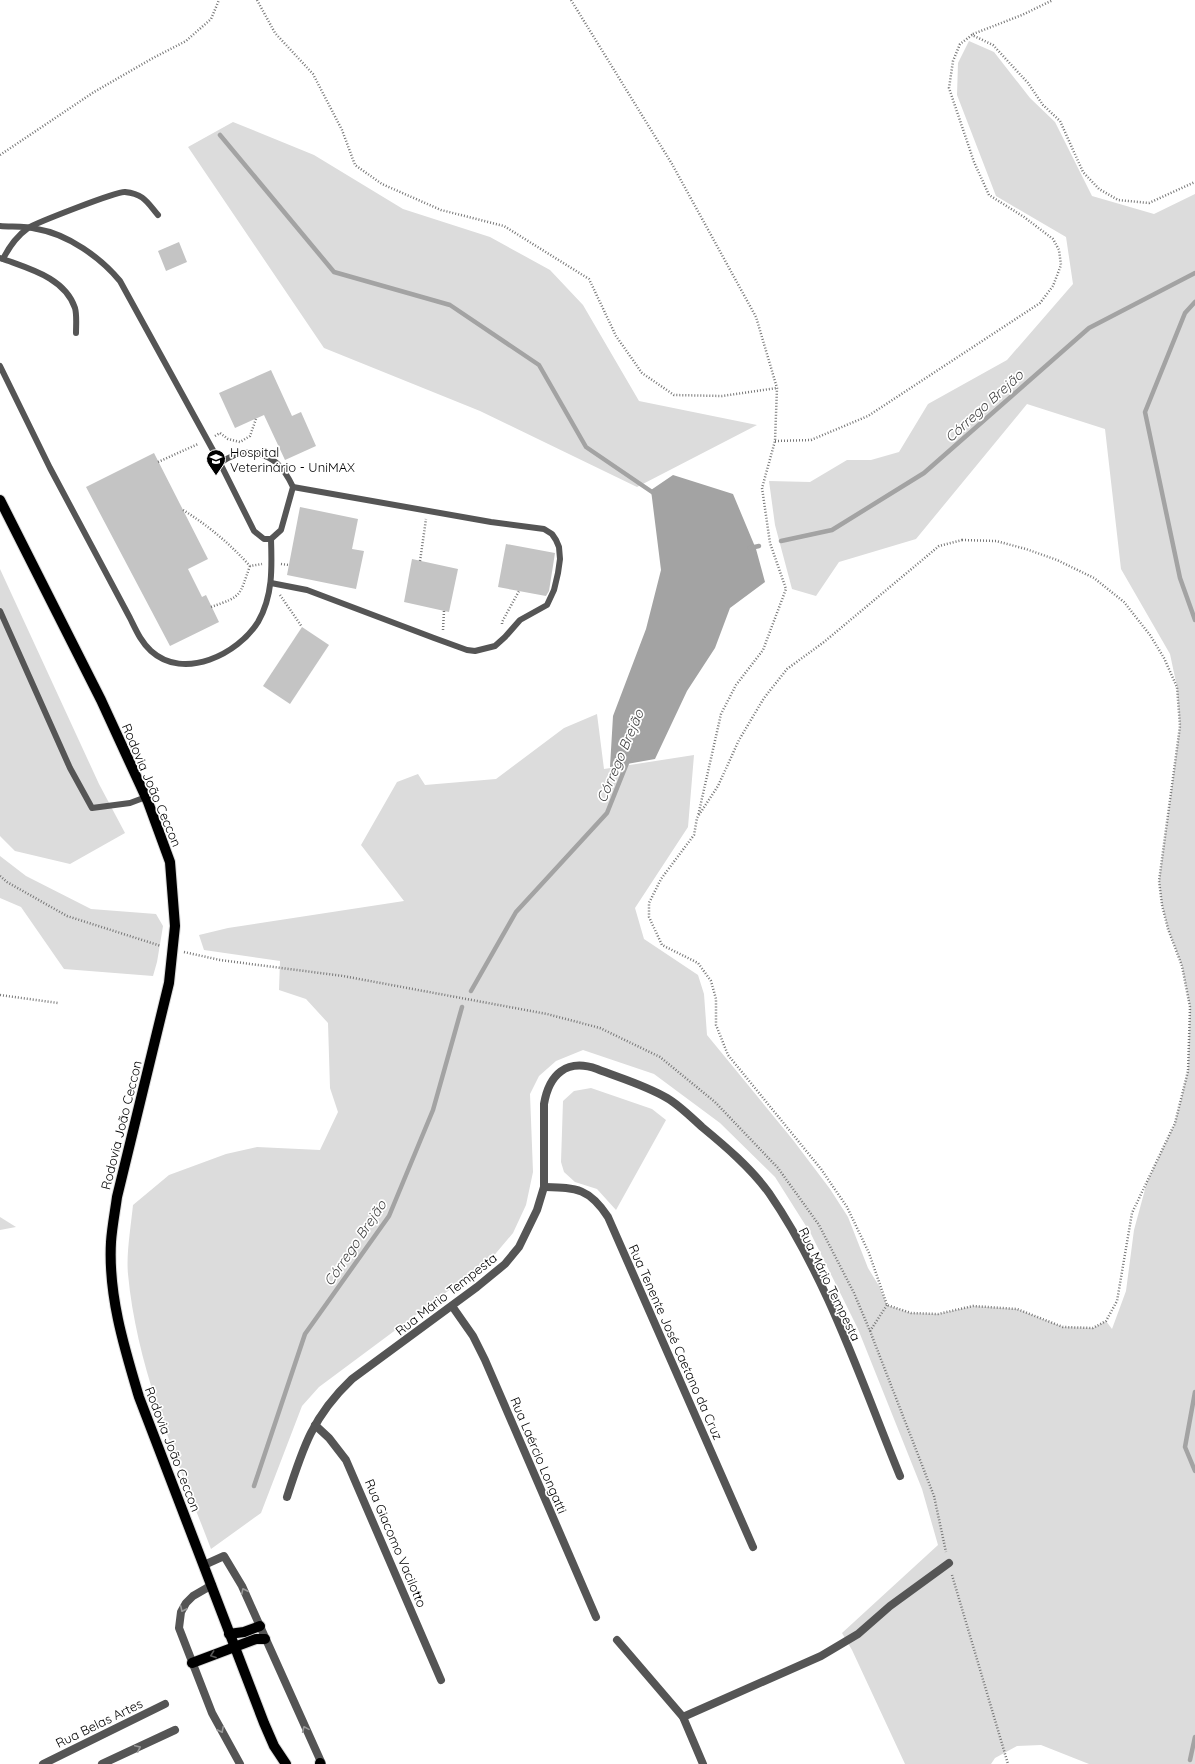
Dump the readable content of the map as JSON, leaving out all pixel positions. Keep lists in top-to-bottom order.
{
  "streets": {
    "main road": ["Rodovia João Ceccon"],
    "street": [
      "Rua Mário Tempesta",
      "Rua Tenente José Caetano da Cruz",
      "Rua Laércio Longatti",
      "Rua Giacomo Vacilotto",
      "Rua Belas Artes"
    ]
  },
  "crossings": [
    ["Rua Mário Tempesta", "Rua Tenente José Caetano da Cruz"],
    ["Rua Mário Tempesta", "Rua Laércio Longatti"],
    ["Rua Mário Tempesta", "Rua Giacomo Vacilotto"]
  ],
  "water": ["Córrego Brejão"],
  "places": {
    "school or university": ["Hospital Veterinário - UniMAX"]
  }
}
